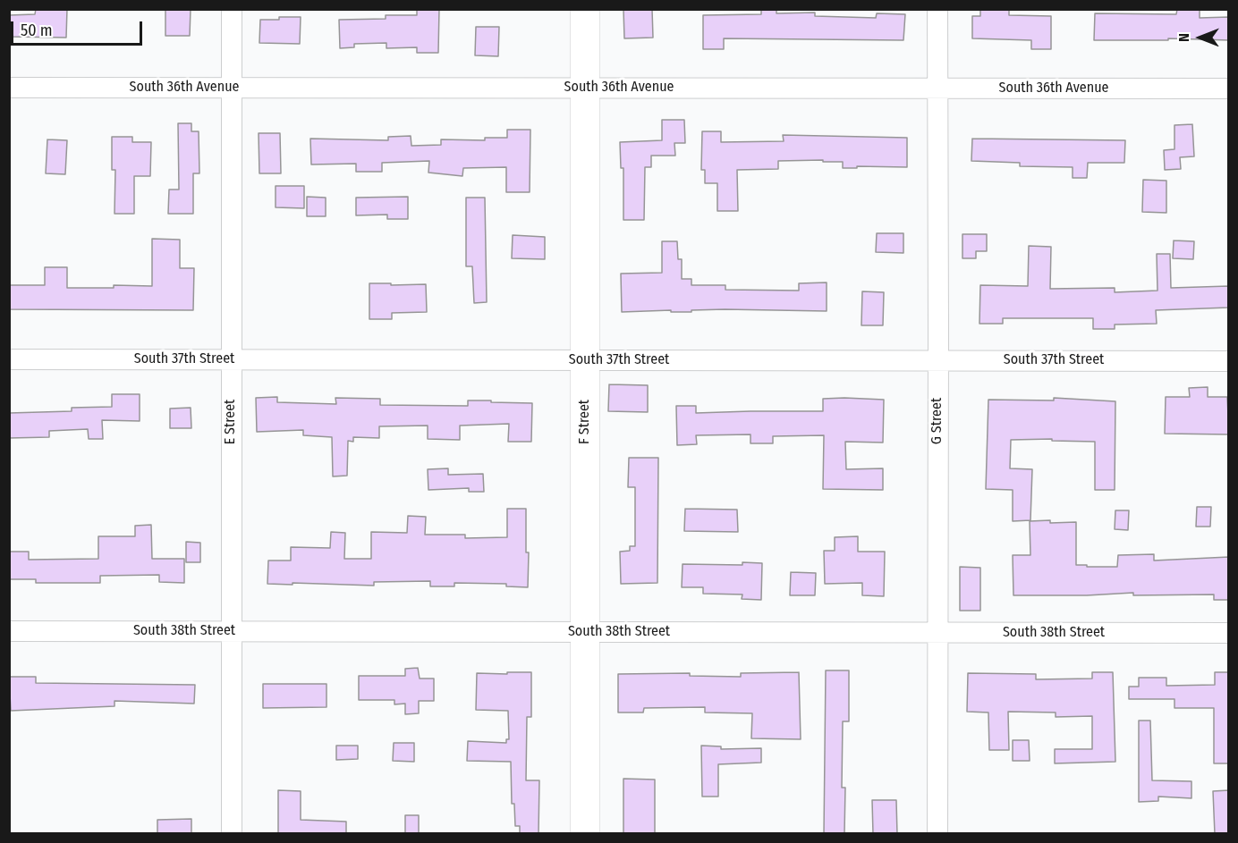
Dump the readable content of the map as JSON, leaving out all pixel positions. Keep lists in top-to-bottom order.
{
  "streets": {
    "main road": ["F Street"],
    "street": [
      "South 36th Avenue",
      "South 37th Street",
      "G Street",
      "E Street",
      "South 38th Street"
    ]
  },
  "crossings": [
    ["South 36th Avenue", "G Street"],
    ["South 36th Avenue", "E Street"],
    ["South 36th Avenue", "F Street"],
    ["South 37th Street", "G Street"],
    ["South 37th Street", "E Street"],
    ["South 37th Street", "F Street"],
    ["G Street", "South 38th Street"],
    ["E Street", "South 38th Street"],
    ["F Street", "South 38th Street"]
  ],
  "scale_bar": "50 m",
  "north": "left"
}
